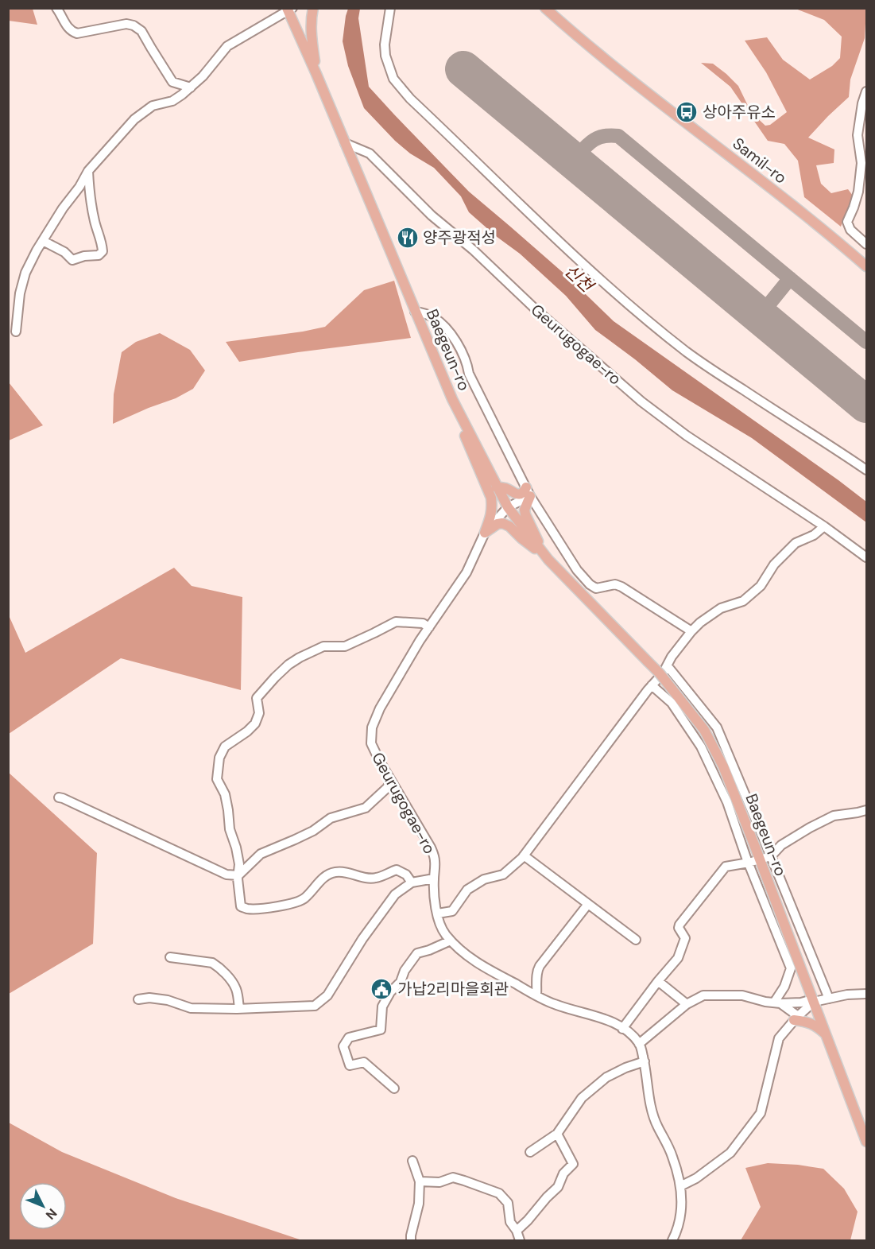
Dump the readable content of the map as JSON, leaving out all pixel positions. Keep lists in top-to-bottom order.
{
  "streets": {
    "main road": ["Samil-ro", "Baegeun-ro"],
    "street": ["Geurugogae-ro"]
  },
  "crossings": [
    ["Geurugogae-ro", "Baegeun-ro"]
  ],
  "water": ["신천"],
  "places": {
    "bus stop": ["상아주유소"],
    "restaurant": ["양주광적성"],
    "public building": ["가납2리마을회관"]
  },
  "north": "bottom right"
}
